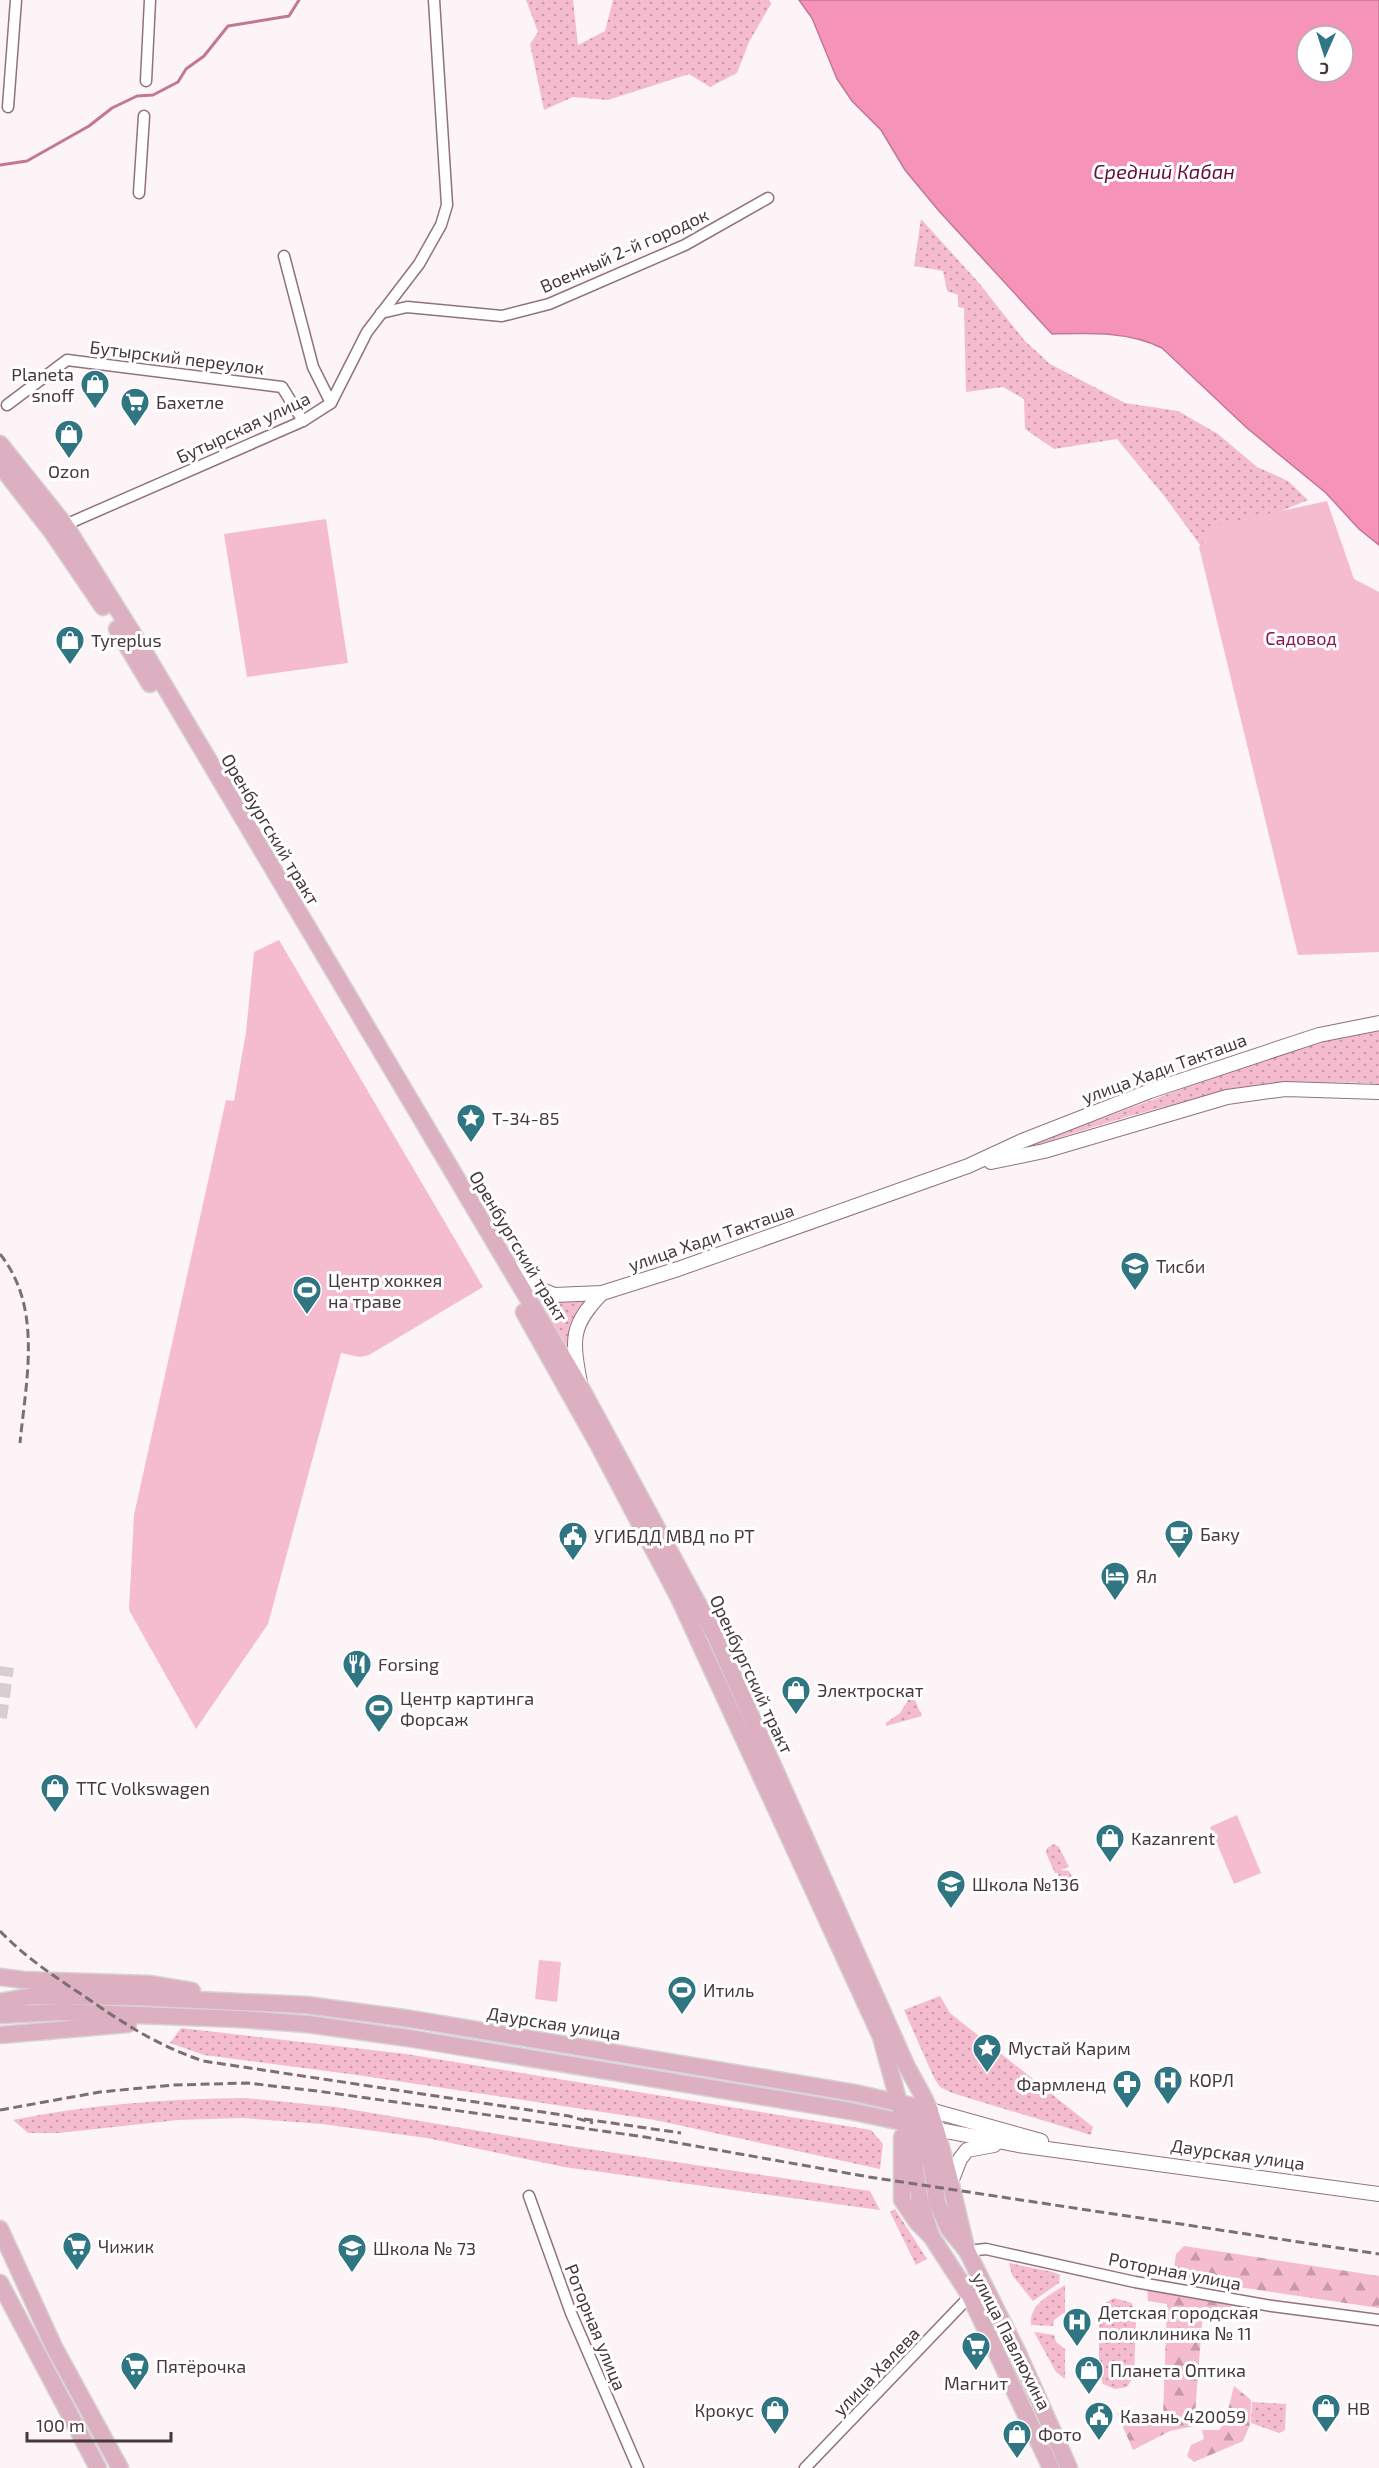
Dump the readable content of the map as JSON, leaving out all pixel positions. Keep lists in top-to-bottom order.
{
  "streets": {
    "main road": ["Оренбургский тракт", "Даурская улица", "улица Павлюхина"],
    "street": [
      "Военный 2-й городок",
      "Бутырский переулок",
      "Бутырская улица",
      "улица Хади Такташа",
      "Роторная улица",
      "улица Халева"
    ]
  },
  "crossings": [
    ["Военный 2-й городок", "Бутырская улица"],
    ["Бутырский переулок", "Бутырская улица"],
    ["Бутырская улица", "Оренбургский тракт"],
    ["Оренбургский тракт", "улица Хади Такташа"],
    ["Оренбургский тракт", "Даурская улица"],
    ["Оренбургский тракт", "улица Павлюхина"],
    ["Даурская улица", "улица Павлюхина"],
    ["Роторная улица", "улица Павлюхина"],
    ["улица Павлюхина", "улица Халева"]
  ],
  "water": ["Средний Кабан"],
  "parks": ["Садовод"],
  "places": {
    "shop": [
      "Planeta snoff",
      "Ozon",
      "Tyreplus",
      "Электроскат",
      "ТТС Volkswagen",
      "Kazanrent",
      "Планета Оптика",
      "HB",
      "Крокус",
      "Фото"
    ],
    "supermarket": [
      "Бахетле",
      "Чижик",
      "Магнит",
      "Пятёрочка"
    ],
    "place": ["T-34-85", "Мустай Карим"],
    "school or university": ["Тисби", "Школа №136", "Школа № 73"],
    "sports": ["Центр хоккея на траве", "Центр картинга Форсаж", "Итиль"],
    "cafe": ["Баку"],
    "public building": ["УГИБДД МВД по РТ", "Казань 420059"],
    "hotel": ["Ял"],
    "restaurant": ["Forsing"],
    "hospital": ["КОРЛ", "Детская городская поликлиника № 11"],
    "pharmacy": ["Фармленд"]
  },
  "scale_bar": "100 m",
  "north": "bottom"
}
